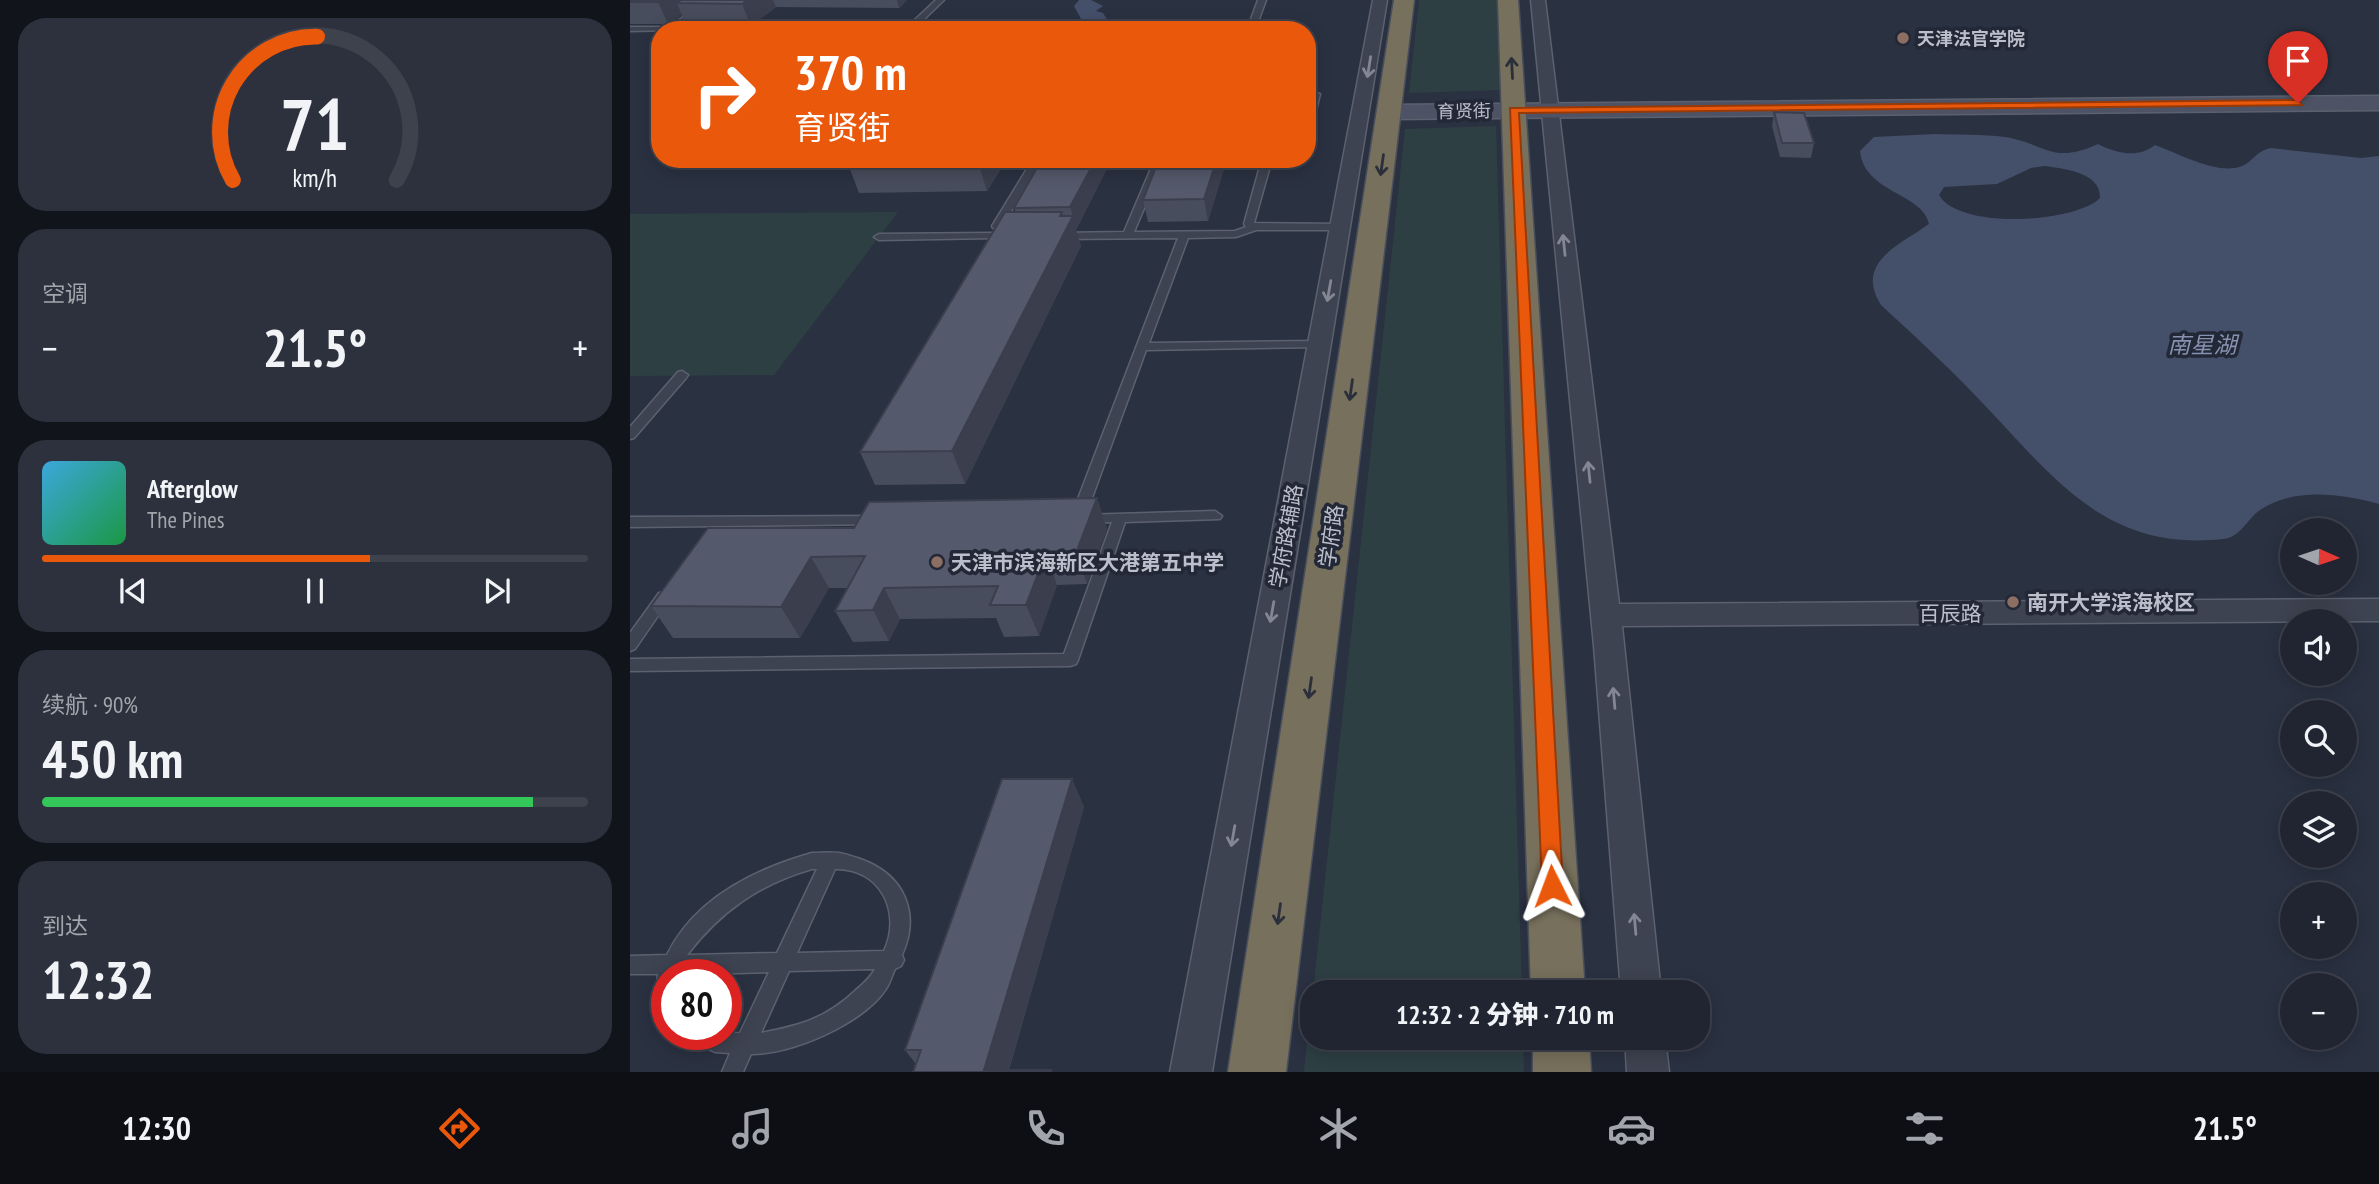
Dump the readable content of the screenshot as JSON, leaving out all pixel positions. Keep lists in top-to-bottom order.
{
  "streets": {
    "highway": ["学府路"],
    "street": ["育贤街", "学府路辅路", "百辰路"]
  },
  "crossings": [
    ["育贤街", "学府路"]
  ],
  "water": ["南星湖"],
  "places": ["天津法官学院", "天津市滨海新区大港第五中学", "南开大学滨海校区"],
  "north": "right",
  "page": {
    "turn": ["370 m", "育贤街"],
    "tile": [
      "空调",
      ["续航 · 90%", "450 km"],
      ["到达", "12:32"]
    ],
    "heat": ["−", "21.5°", "+"],
    "song": ["Afterglow", "The Pines"],
    "map_buttons": ["+", "−"],
    "limit": "80",
    "trip": "12:32 · 2 分钟 · 710 m",
    "tabs": ["12:30", "21.5°"],
    "gauge": ["71", "km/h"]
  }
}
